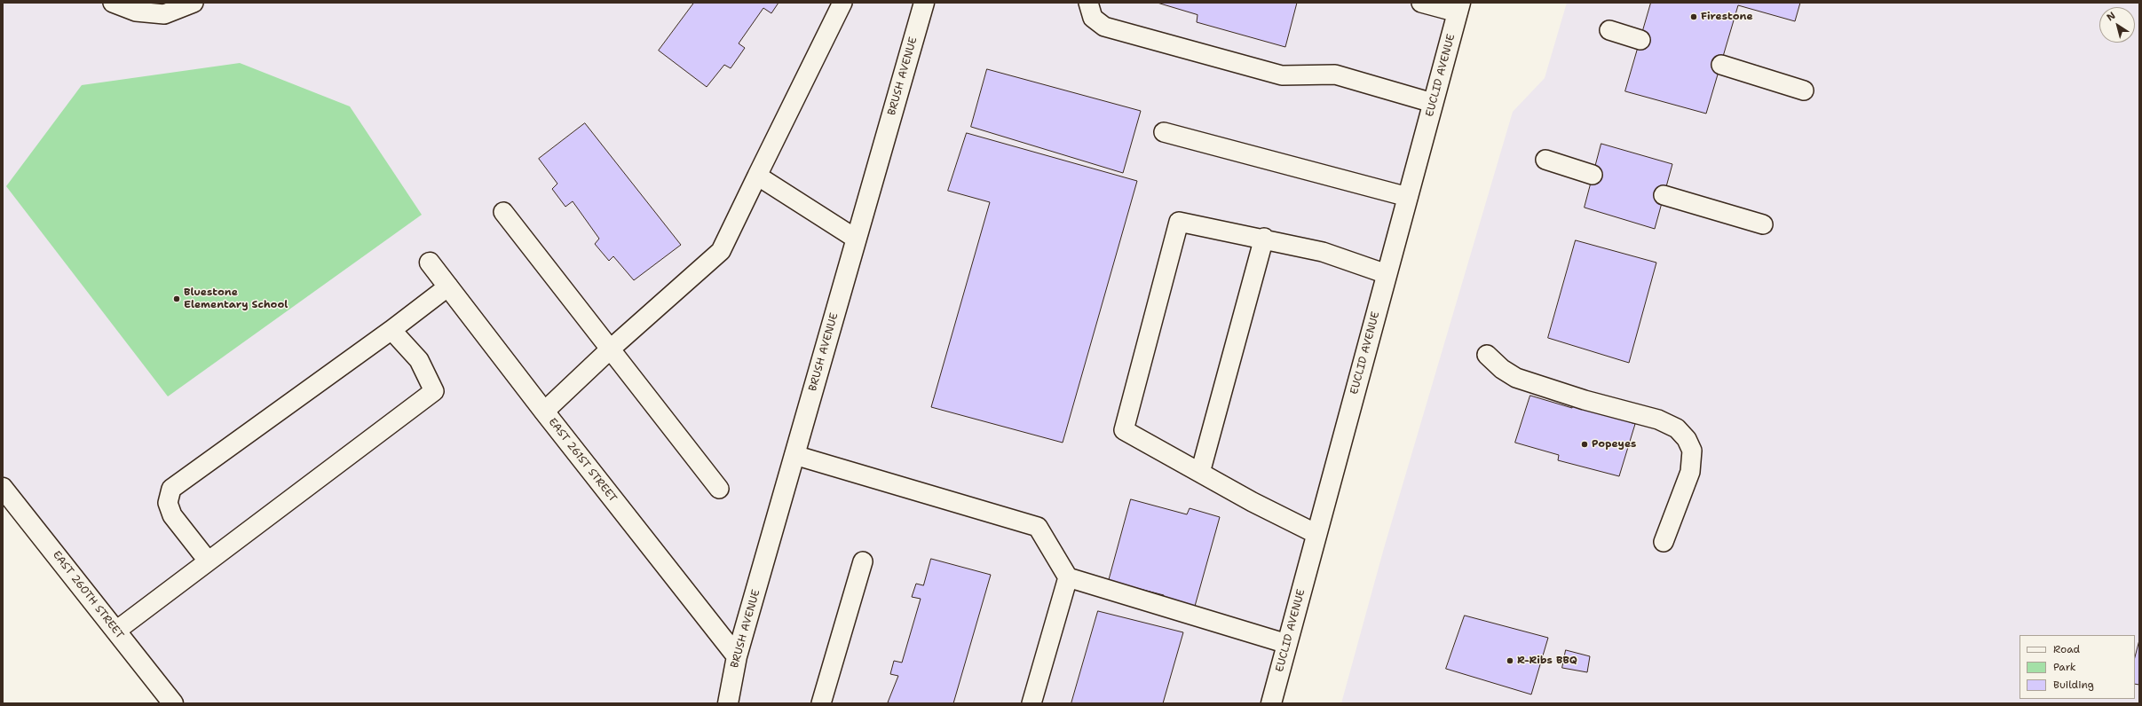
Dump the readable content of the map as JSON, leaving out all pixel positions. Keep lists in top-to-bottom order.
{
  "streets": {
    "street": [
      "EUCLID AVENUE",
      "BRUSH AVENUE",
      "EAST 261ST STREET",
      "EAST 260TH STREET"
    ]
  },
  "crossings": [
    ["BRUSH AVENUE", "EAST 261ST STREET"]
  ],
  "places": [
    "Firestone",
    "Bluestone Elementary School",
    "Popeyes",
    "R-Ribs BBQ"
  ],
  "legend": ["Road", "Park", "Building"],
  "north": "top left"
}
